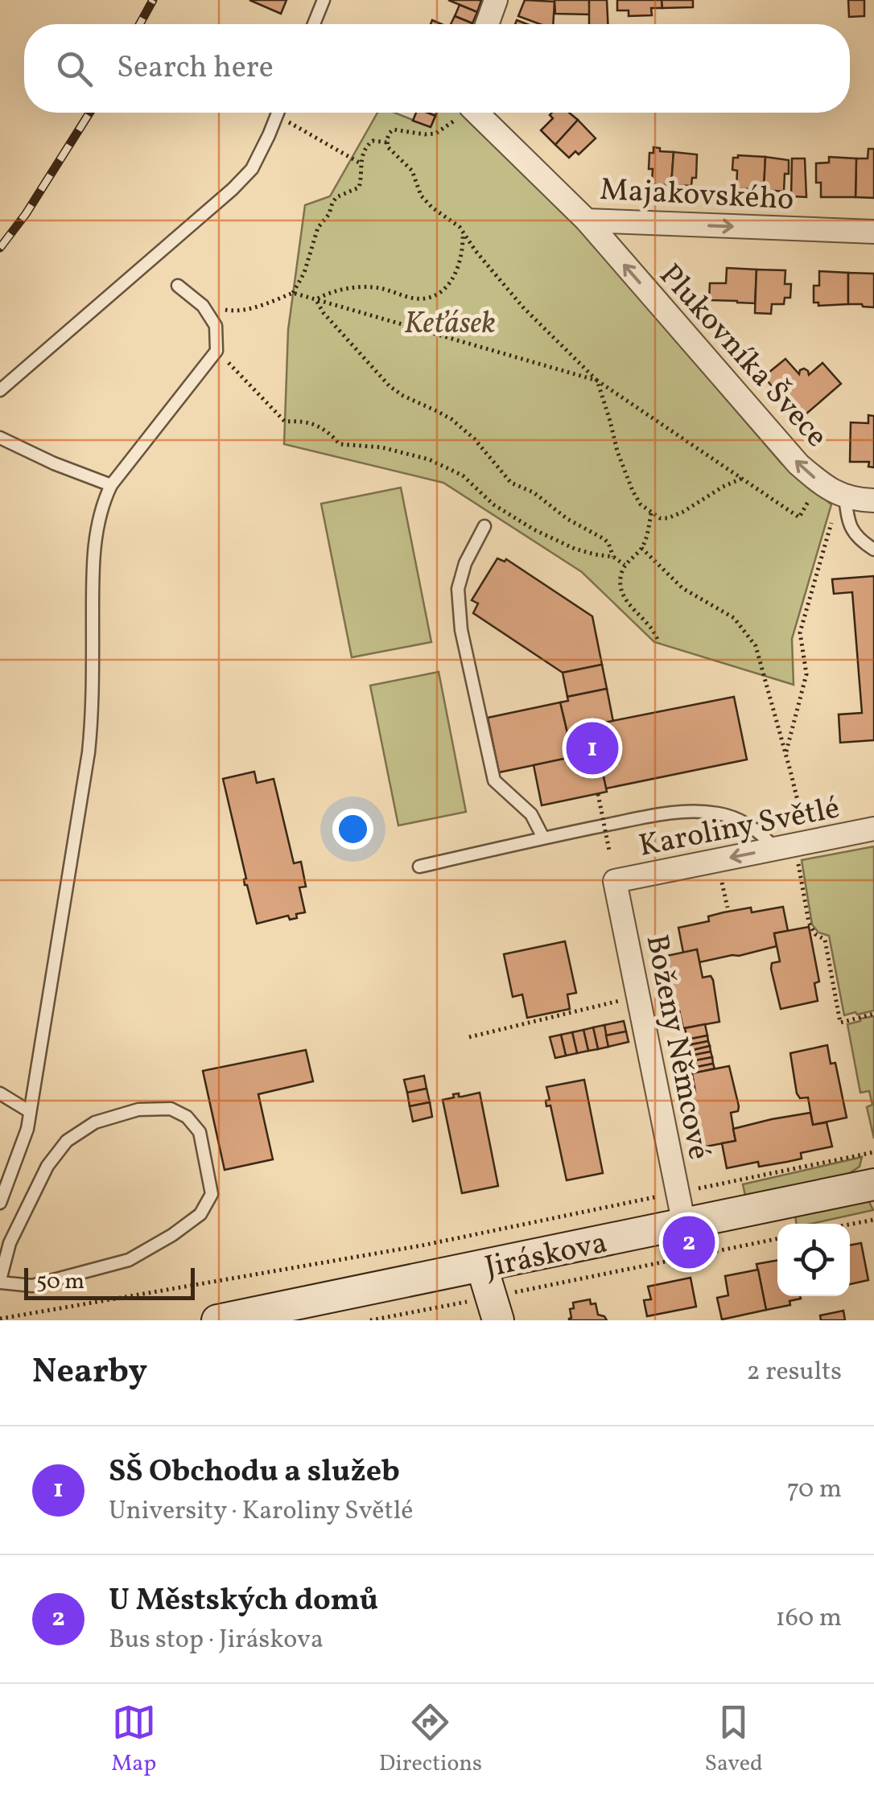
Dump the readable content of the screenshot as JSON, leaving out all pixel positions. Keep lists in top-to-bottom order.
{
  "streets": {
    "main road": ["Jiráskova"],
    "street": [
      "Majakovského",
      "Plukovníka Švece",
      "Karoliny Světlé",
      "Boženy Němcové"
    ]
  },
  "crossings": [
    ["Majakovského", "Plukovníka Švece"],
    ["Karoliny Světlé", "Boženy Němcové"],
    ["Boženy Němcové", "Jiráskova"]
  ],
  "one_way": ["Majakovského", "Plukovníka Švece", "Karoliny Světlé"],
  "parks": ["Keťásek"],
  "scale_bar": "50 m",
  "page": {
    "search": "Search here",
    "pins": ["1", "2"],
    "scale": "50 m",
    "heading": ["Nearby", "2 results"],
    "list": [
      {
        "mark": "1",
        "name": "SŠ Obchodu a služeb",
        "note": "University · Karoliny Světlé",
        "value": "70 m"
      },
      {
        "mark": "2",
        "name": "U Městských domů",
        "note": "Bus stop · Jiráskova",
        "value": "160 m"
      }
    ],
    "nav": ["Map", "Directions", "Saved"]
  }
}
